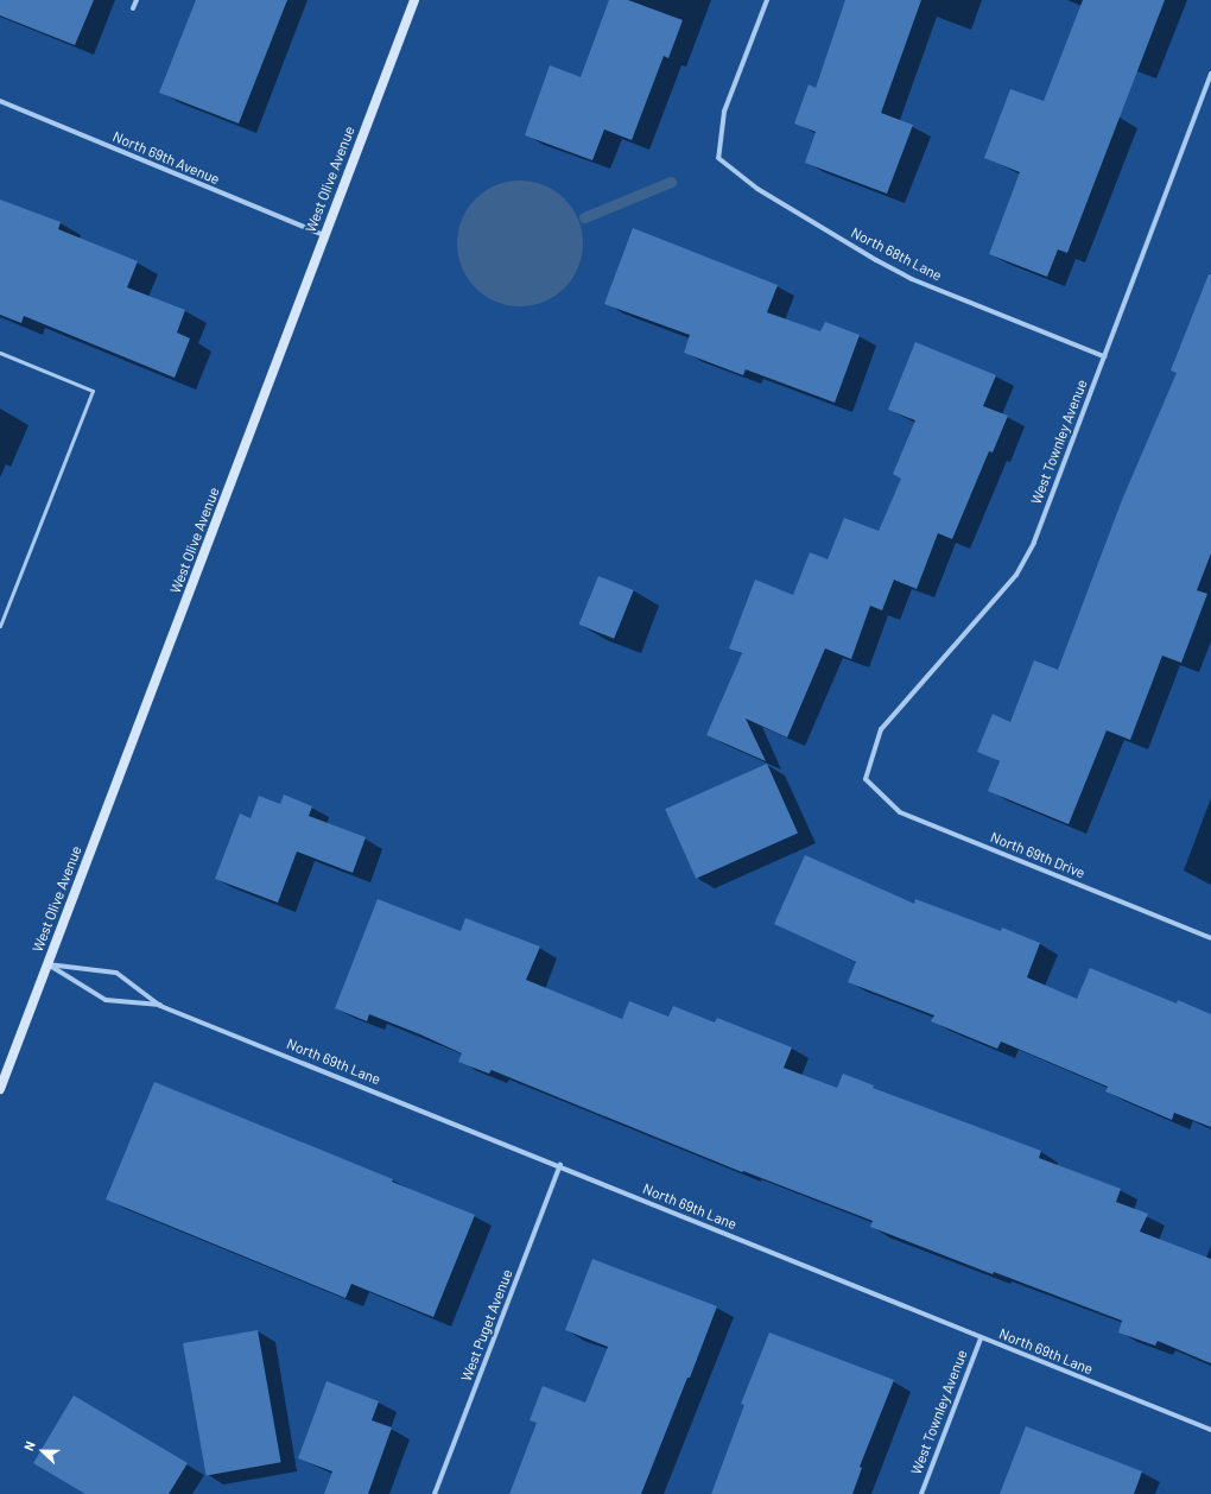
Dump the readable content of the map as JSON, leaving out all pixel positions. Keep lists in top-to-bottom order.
{
  "streets": {
    "main road": ["West Olive Avenue"],
    "street": [
      "North 69th Avenue",
      "North 68th Lane",
      "West Townley Avenue",
      "North 69th Drive",
      "North 69th Lane",
      "West Puget Avenue"
    ]
  },
  "crossings": [
    ["North 69th Avenue", "West Olive Avenue"],
    ["West Olive Avenue", "North 69th Lane"],
    ["North 68th Lane", "West Townley Avenue"],
    ["West Townley Avenue", "North 69th Drive"],
    ["West Townley Avenue", "North 69th Lane"],
    ["North 69th Lane", "West Puget Avenue"]
  ],
  "north": "left"
}
